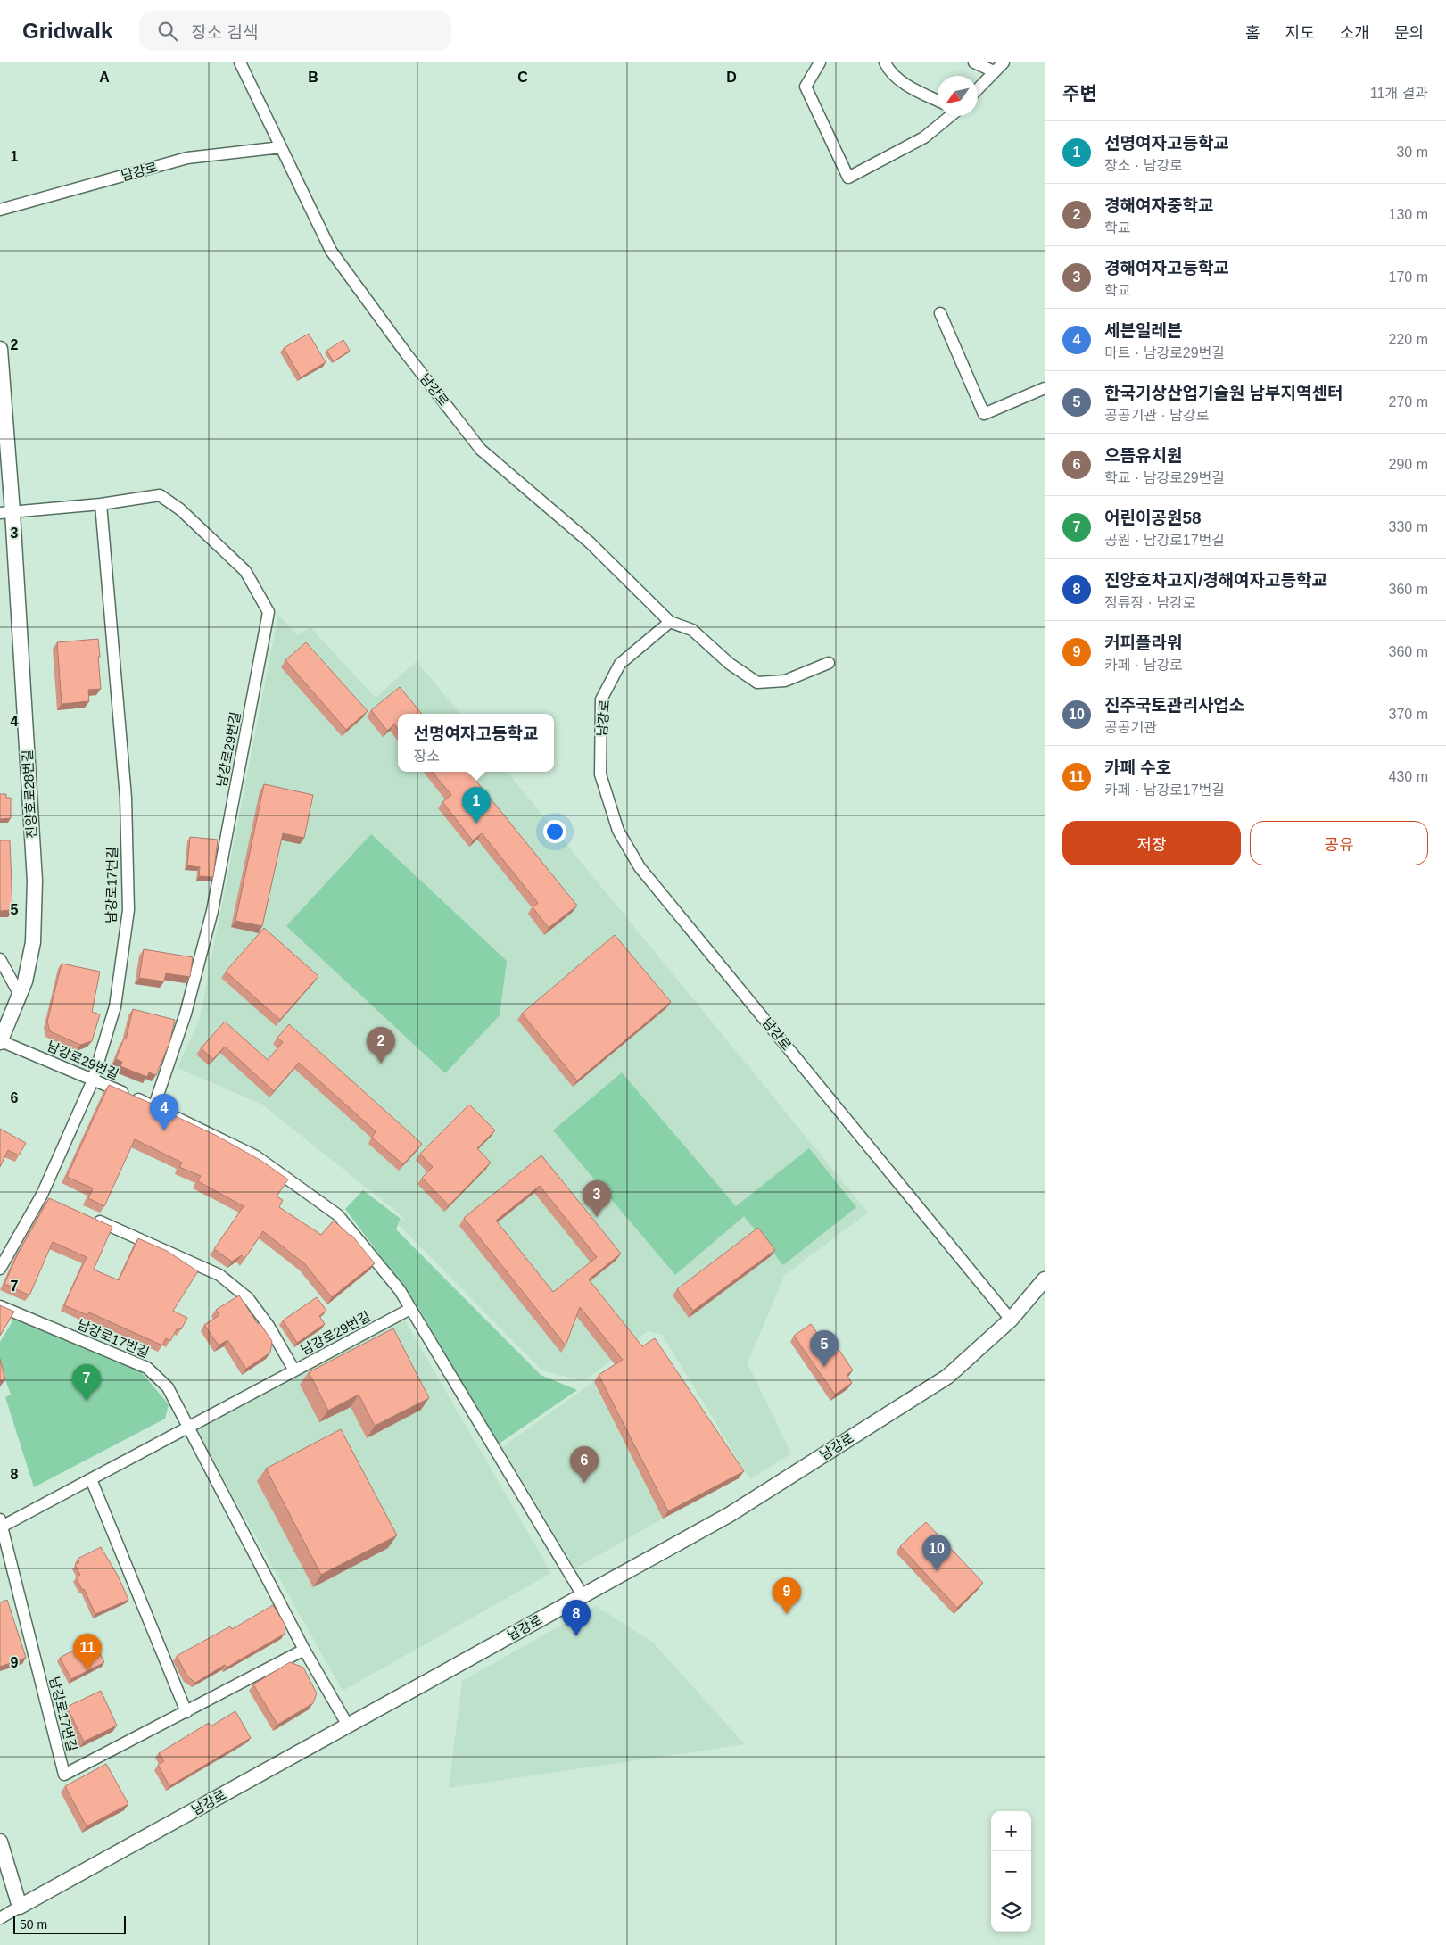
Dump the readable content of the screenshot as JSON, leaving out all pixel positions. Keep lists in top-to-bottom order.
{
  "streets": {
    "street": [
      "남강로",
      "남강로29번길",
      "진양호로28번길",
      "남강로17번길"
    ]
  },
  "crossings": [
    ["남강로", "남강로29번길"],
    ["남강로", "남강로17번길"],
    ["남강로29번길", "진양호로28번길"],
    ["남강로29번길", "남강로17번길"]
  ],
  "scale_bar": "50 m",
  "north": "bottom left",
  "page": {
    "header": "Gridwalk",
    "search": "장소 검색",
    "nav": [
      "홈",
      "지도",
      "소개",
      "문의"
    ],
    "heading": ["주변", "11개 결과"],
    "list": [
      {
        "mark": "1",
        "name": "선명여자고등학교",
        "note": "장소 · 남강로",
        "value": "30 m"
      },
      {
        "mark": "2",
        "name": "경해여자중학교",
        "note": "학교",
        "value": "130 m"
      },
      {
        "mark": "3",
        "name": "경해여자고등학교",
        "note": "학교",
        "value": "170 m"
      },
      {
        "mark": "4",
        "name": "세븐일레븐",
        "note": "마트 · 남강로29번길",
        "value": "220 m"
      },
      {
        "mark": "5",
        "name": "한국기상산업기술원 남부지역센터",
        "note": "공공기관 · 남강로",
        "value": "270 m"
      },
      {
        "mark": "6",
        "name": "으뜸유치원",
        "note": "학교 · 남강로29번길",
        "value": "290 m"
      },
      {
        "mark": "7",
        "name": "어린이공원58",
        "note": "공원 · 남강로17번길",
        "value": "330 m"
      },
      {
        "mark": "8",
        "name": "진양호차고지/경해여자고등학교",
        "note": "정류장 · 남강로",
        "value": "360 m"
      },
      {
        "mark": "9",
        "name": "커피플라워",
        "note": "카페 · 남강로",
        "value": "360 m"
      },
      {
        "mark": "10",
        "name": "진주국토관리사업소",
        "note": "공공기관",
        "value": "370 m"
      },
      {
        "mark": "11",
        "name": "카페 수호",
        "note": "카페 · 남강로17번길",
        "value": "430 m"
      }
    ],
    "popup": ["선명여자고등학교", "장소"],
    "pins": [
      "1",
      "2",
      "4",
      "3",
      "5",
      "7",
      "6",
      "10",
      "9",
      "8",
      "11"
    ],
    "buttons": ["저장", "공유"],
    "map_buttons": ["+", "−"],
    "scale": "50 m"
  },
  "grid": {
    "columns": [
      "A",
      "B",
      "C",
      "D"
    ],
    "rows": [
      "1",
      "2",
      "3",
      "4",
      "5",
      "6",
      "7",
      "8",
      "9"
    ]
  }
}
